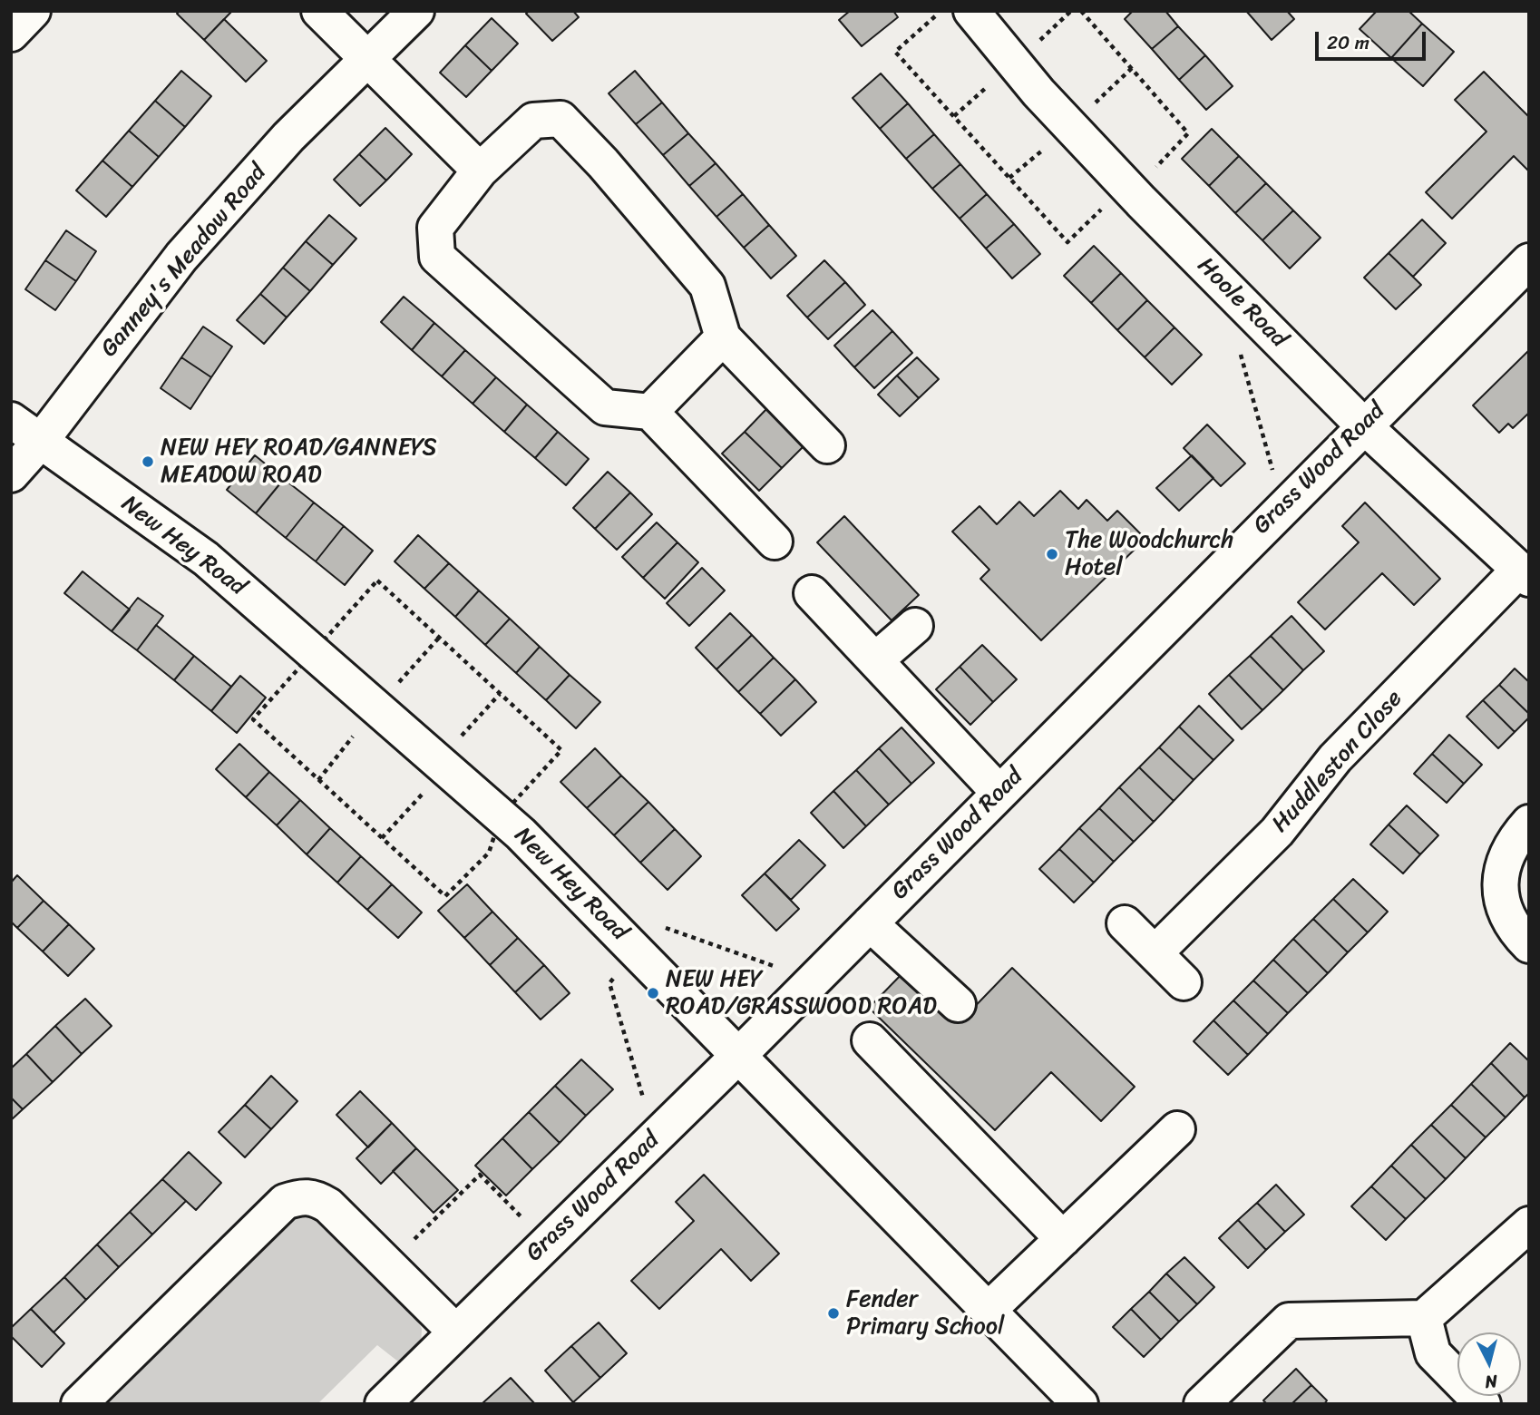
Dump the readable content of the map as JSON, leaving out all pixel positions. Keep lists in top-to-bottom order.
{
  "streets": {
    "street": [
      "Ganney's Meadow Road",
      "Hoole Road",
      "Grass Wood Road",
      "New Hey Road",
      "Huddleston Close"
    ]
  },
  "crossings": [
    ["Ganney's Meadow Road", "New Hey Road"],
    ["Hoole Road", "Grass Wood Road"],
    ["Hoole Road", "Huddleston Close"],
    ["Grass Wood Road", "New Hey Road"]
  ],
  "places": [
    "NEW HEY ROAD/GANNEYS MEADOW ROAD",
    "The Woodchurch Hotel",
    "NEW HEY ROAD/GRASSWOOD ROAD",
    "Fender Primary School"
  ],
  "scale_bar": "20 m",
  "north": "bottom"
}
